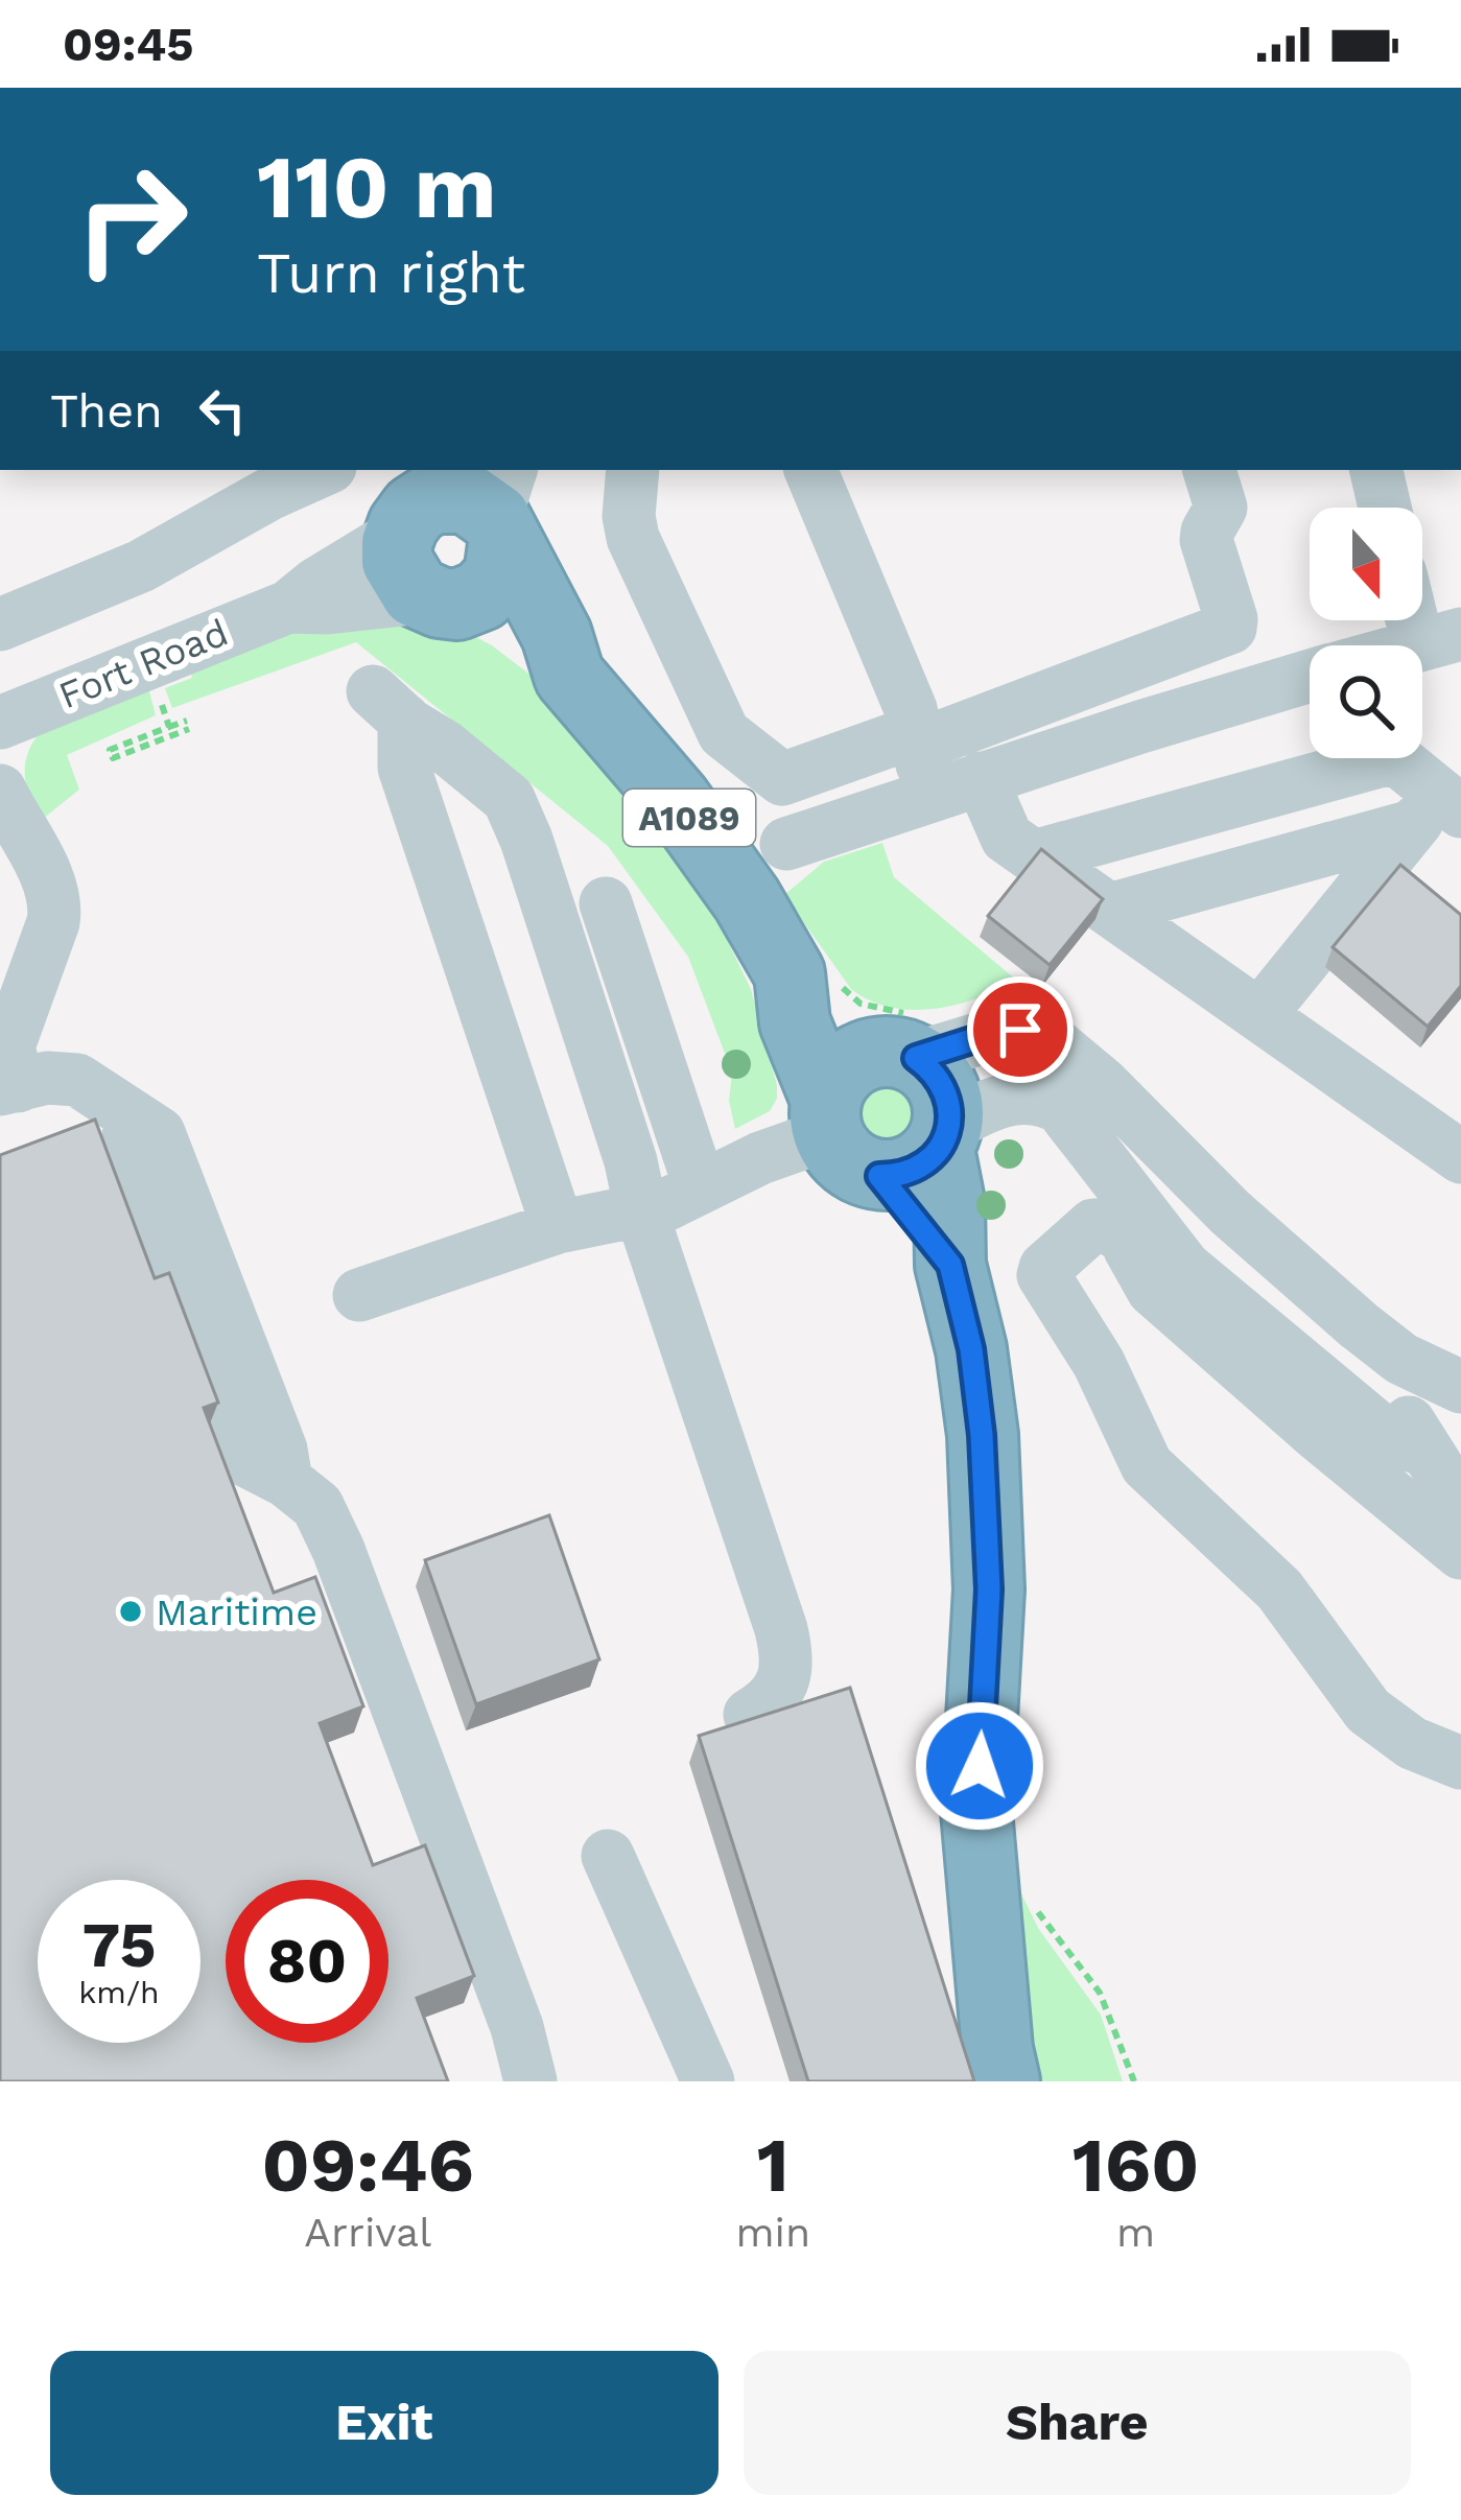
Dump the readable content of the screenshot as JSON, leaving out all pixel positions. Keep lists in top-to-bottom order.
{
  "streets": {
    "highway": ["A1089"],
    "street": ["Fort Road"]
  },
  "crossings": [
    ["Fort Road", "A1089"]
  ],
  "places": ["Maritime"],
  "north": "bottom",
  "page": {
    "status": "09:45",
    "turn": ["110 m", "Turn right"],
    "then": "Then",
    "speed": "75 km/h",
    "limit": "80",
    "eta": [
      "09:46",
      "Arrival",
      "1",
      "min",
      "160",
      "m"
    ],
    "buttons": ["Exit", "Share"]
  }
}
